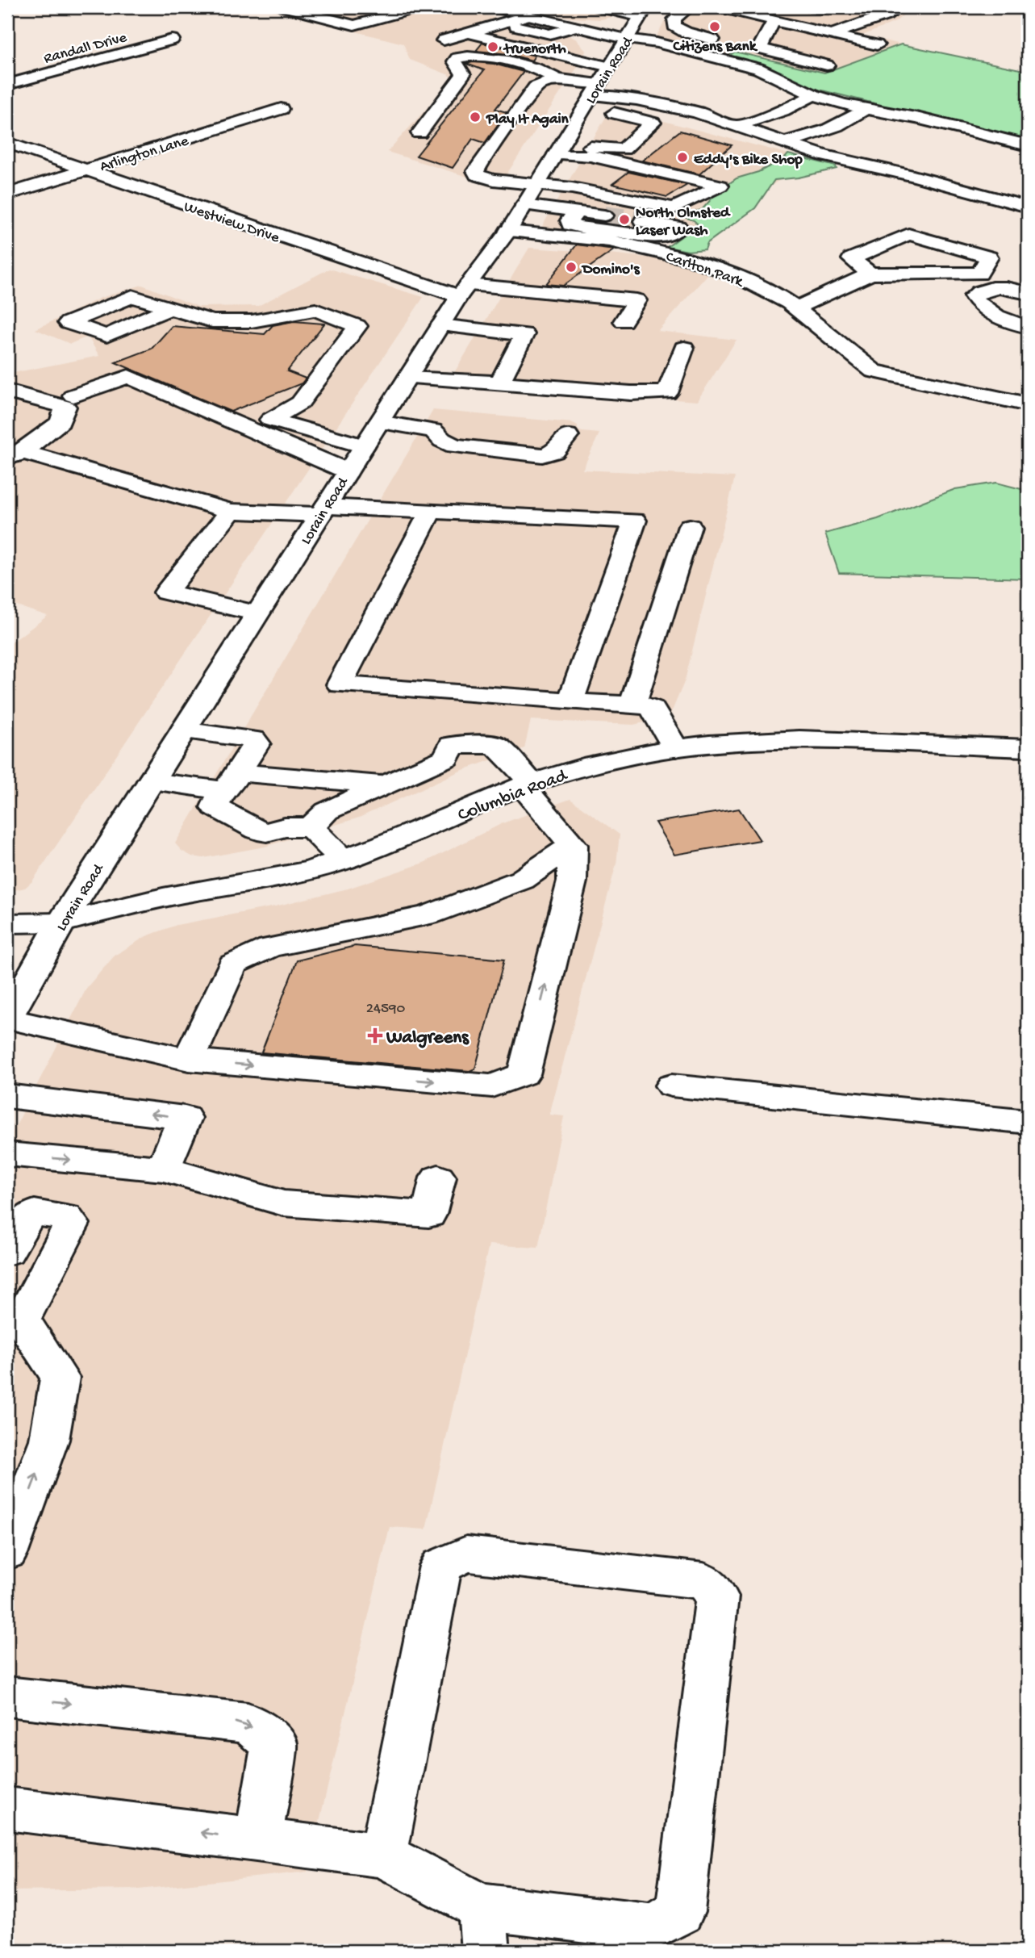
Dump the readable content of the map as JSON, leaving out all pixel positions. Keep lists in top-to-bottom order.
{
  "streets": {
    "main road": [
      "Randall Drive",
      "Lorain Road",
      "Arlington Lane",
      "Westview Drive",
      "Carlton Park",
      "Columbia Road"
    ]
  },
  "crossings": [
    ["Lorain Road", "Westview Drive"],
    ["Lorain Road", "Carlton Park"],
    ["Lorain Road", "Columbia Road"],
    ["Arlington Lane", "Westview Drive"]
  ],
  "places": {
    "other": [
      "Citizens Bank",
      "truenorth",
      "Play It Again",
      "Eddy's Bike Shop",
      "North Olmsted Laser Wash",
      "Domino's"
    ],
    "health": ["Walgreens"]
  },
  "house_numbers": ["24590"]
}
